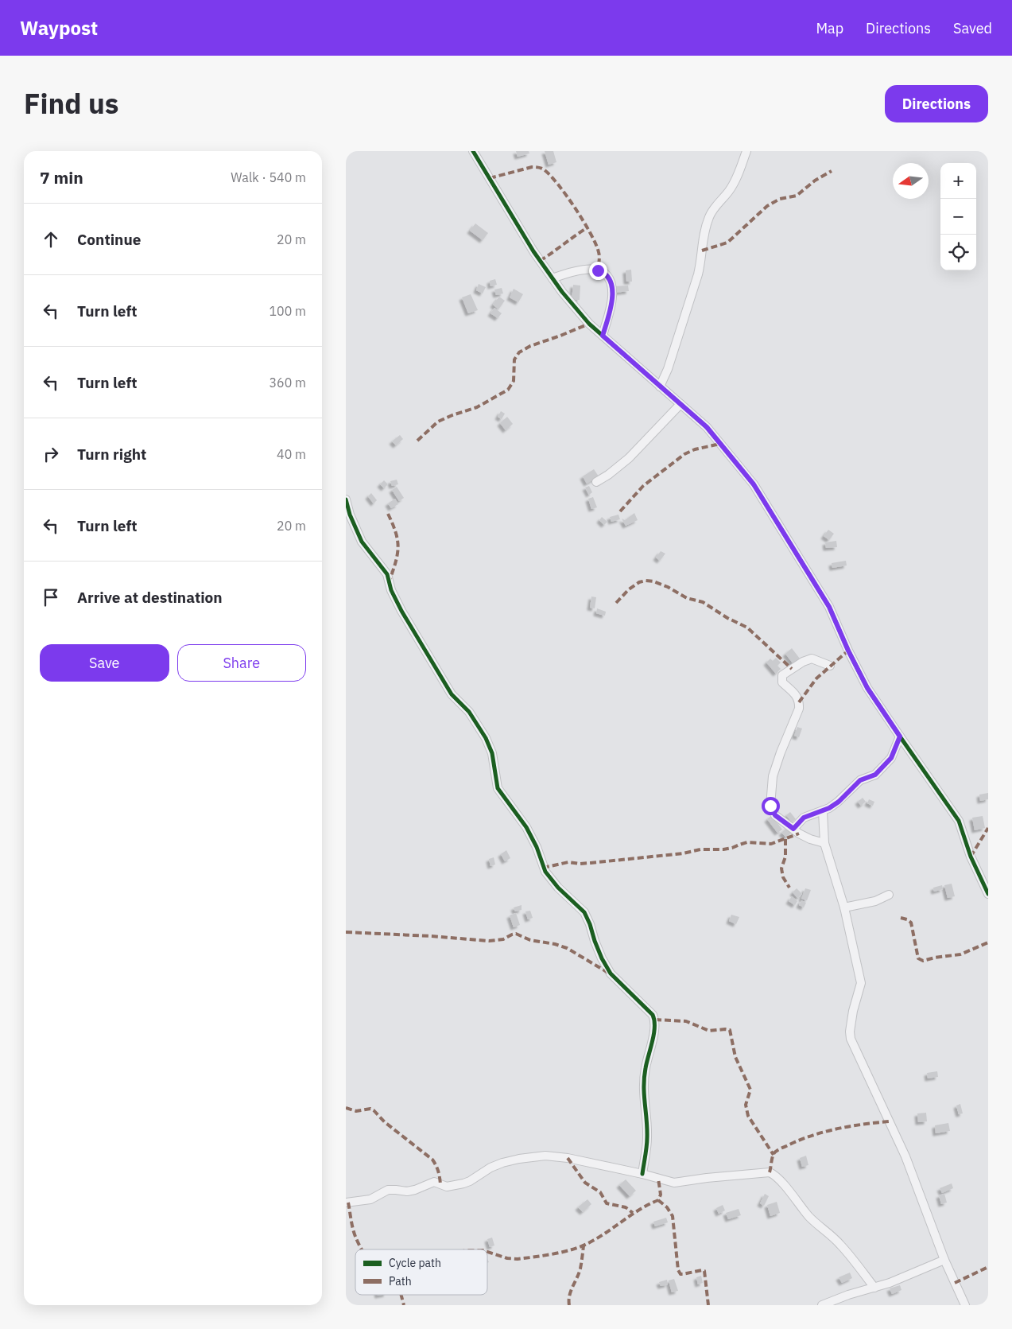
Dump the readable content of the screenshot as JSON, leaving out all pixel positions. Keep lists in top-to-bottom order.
{
  "legend": ["Cycle path", "Path"],
  "north": "left",
  "page": {
    "header": "Waypost",
    "nav": ["Map", "Directions", "Saved"],
    "title": "Find us",
    "buttons": [
      "Directions",
      ["Save", "Share"]
    ],
    "heading": ["7 min", "Walk · 540 m"],
    "map_buttons": ["+", "−"],
    "list": [
      ["Continue", "20 m"],
      ["Turn left", "100 m"],
      ["Turn left", "360 m"],
      ["Turn right", "40 m"],
      ["Turn left", "20 m"],
      "Arrive at destination"
    ]
  }
}
